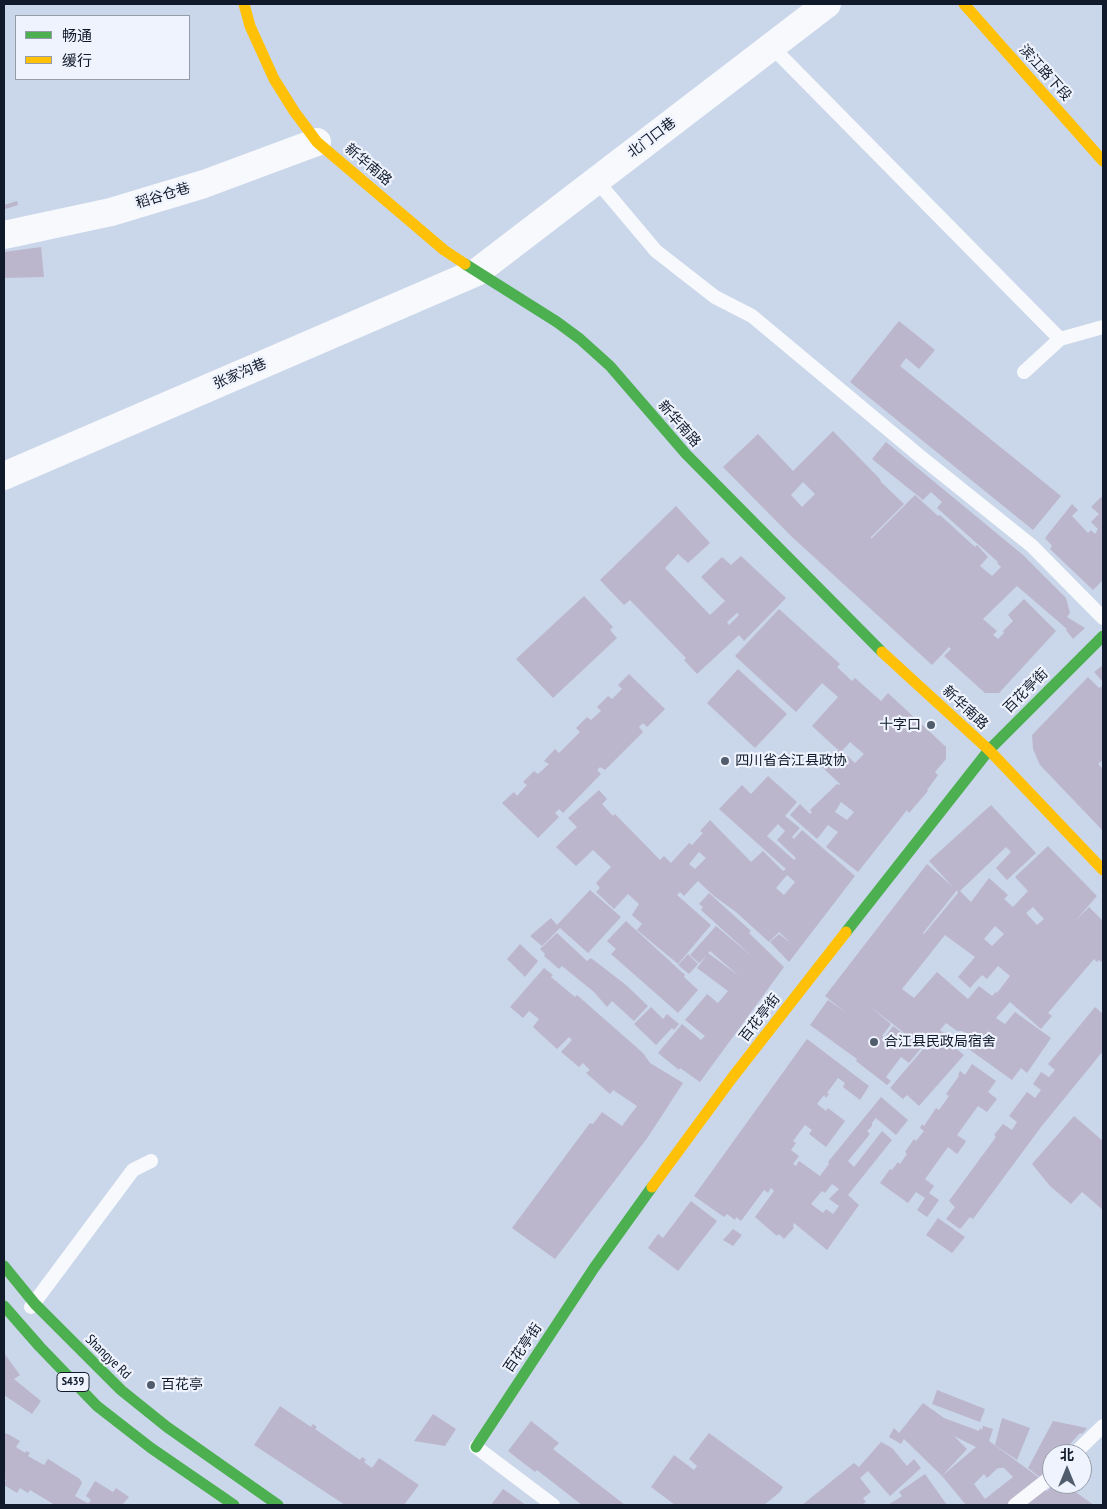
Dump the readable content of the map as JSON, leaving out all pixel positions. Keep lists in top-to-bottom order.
{
  "streets": {
    "street": [
      "滨江路下段",
      "北门口巷",
      "新华南路",
      "稻谷仓巷",
      "张家沟巷",
      "百花亭街",
      "Shangye Rd",
      "S439"
    ]
  },
  "crossings": [
    ["北门口巷", "新华南路"],
    ["北门口巷", "张家沟巷"],
    ["新华南路", "稻谷仓巷"],
    ["新华南路", "张家沟巷"],
    ["新华南路", "百花亭街"]
  ],
  "places": [
    "十字口",
    "四川省合江县政协",
    "合江县民政局宿舍",
    "百花亭"
  ],
  "legend": ["畅通", "缓行"],
  "north": "top"
}
